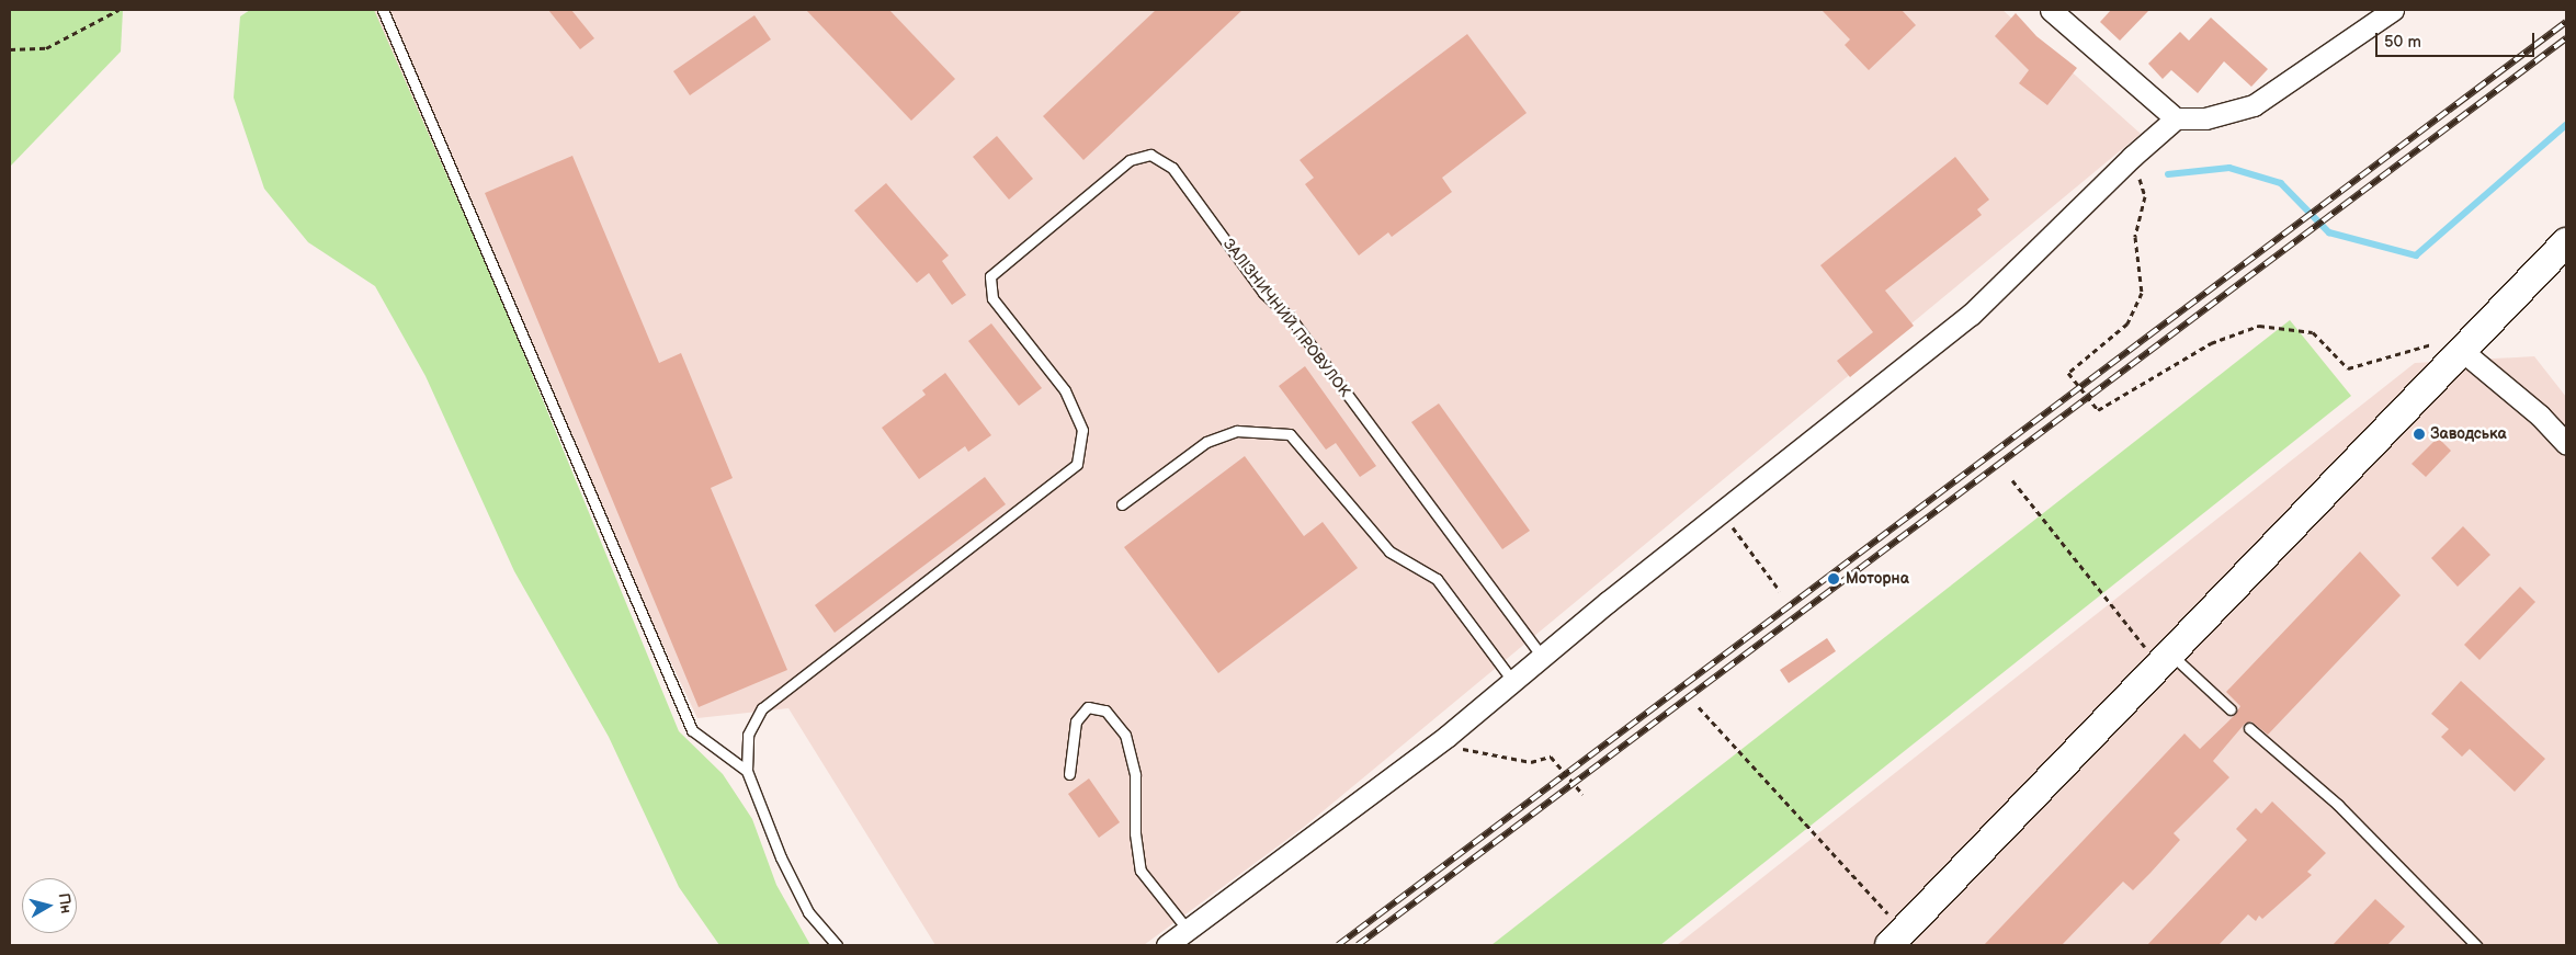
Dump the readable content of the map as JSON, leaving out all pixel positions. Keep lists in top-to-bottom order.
{
  "streets": {
    "lane": ["ЗАЛІЗНИЧНИЙ ПРОВУЛОК"]
  },
  "places": ["Заводська", "Моторна"],
  "scale_bar": "50 m",
  "north": "right"
}
